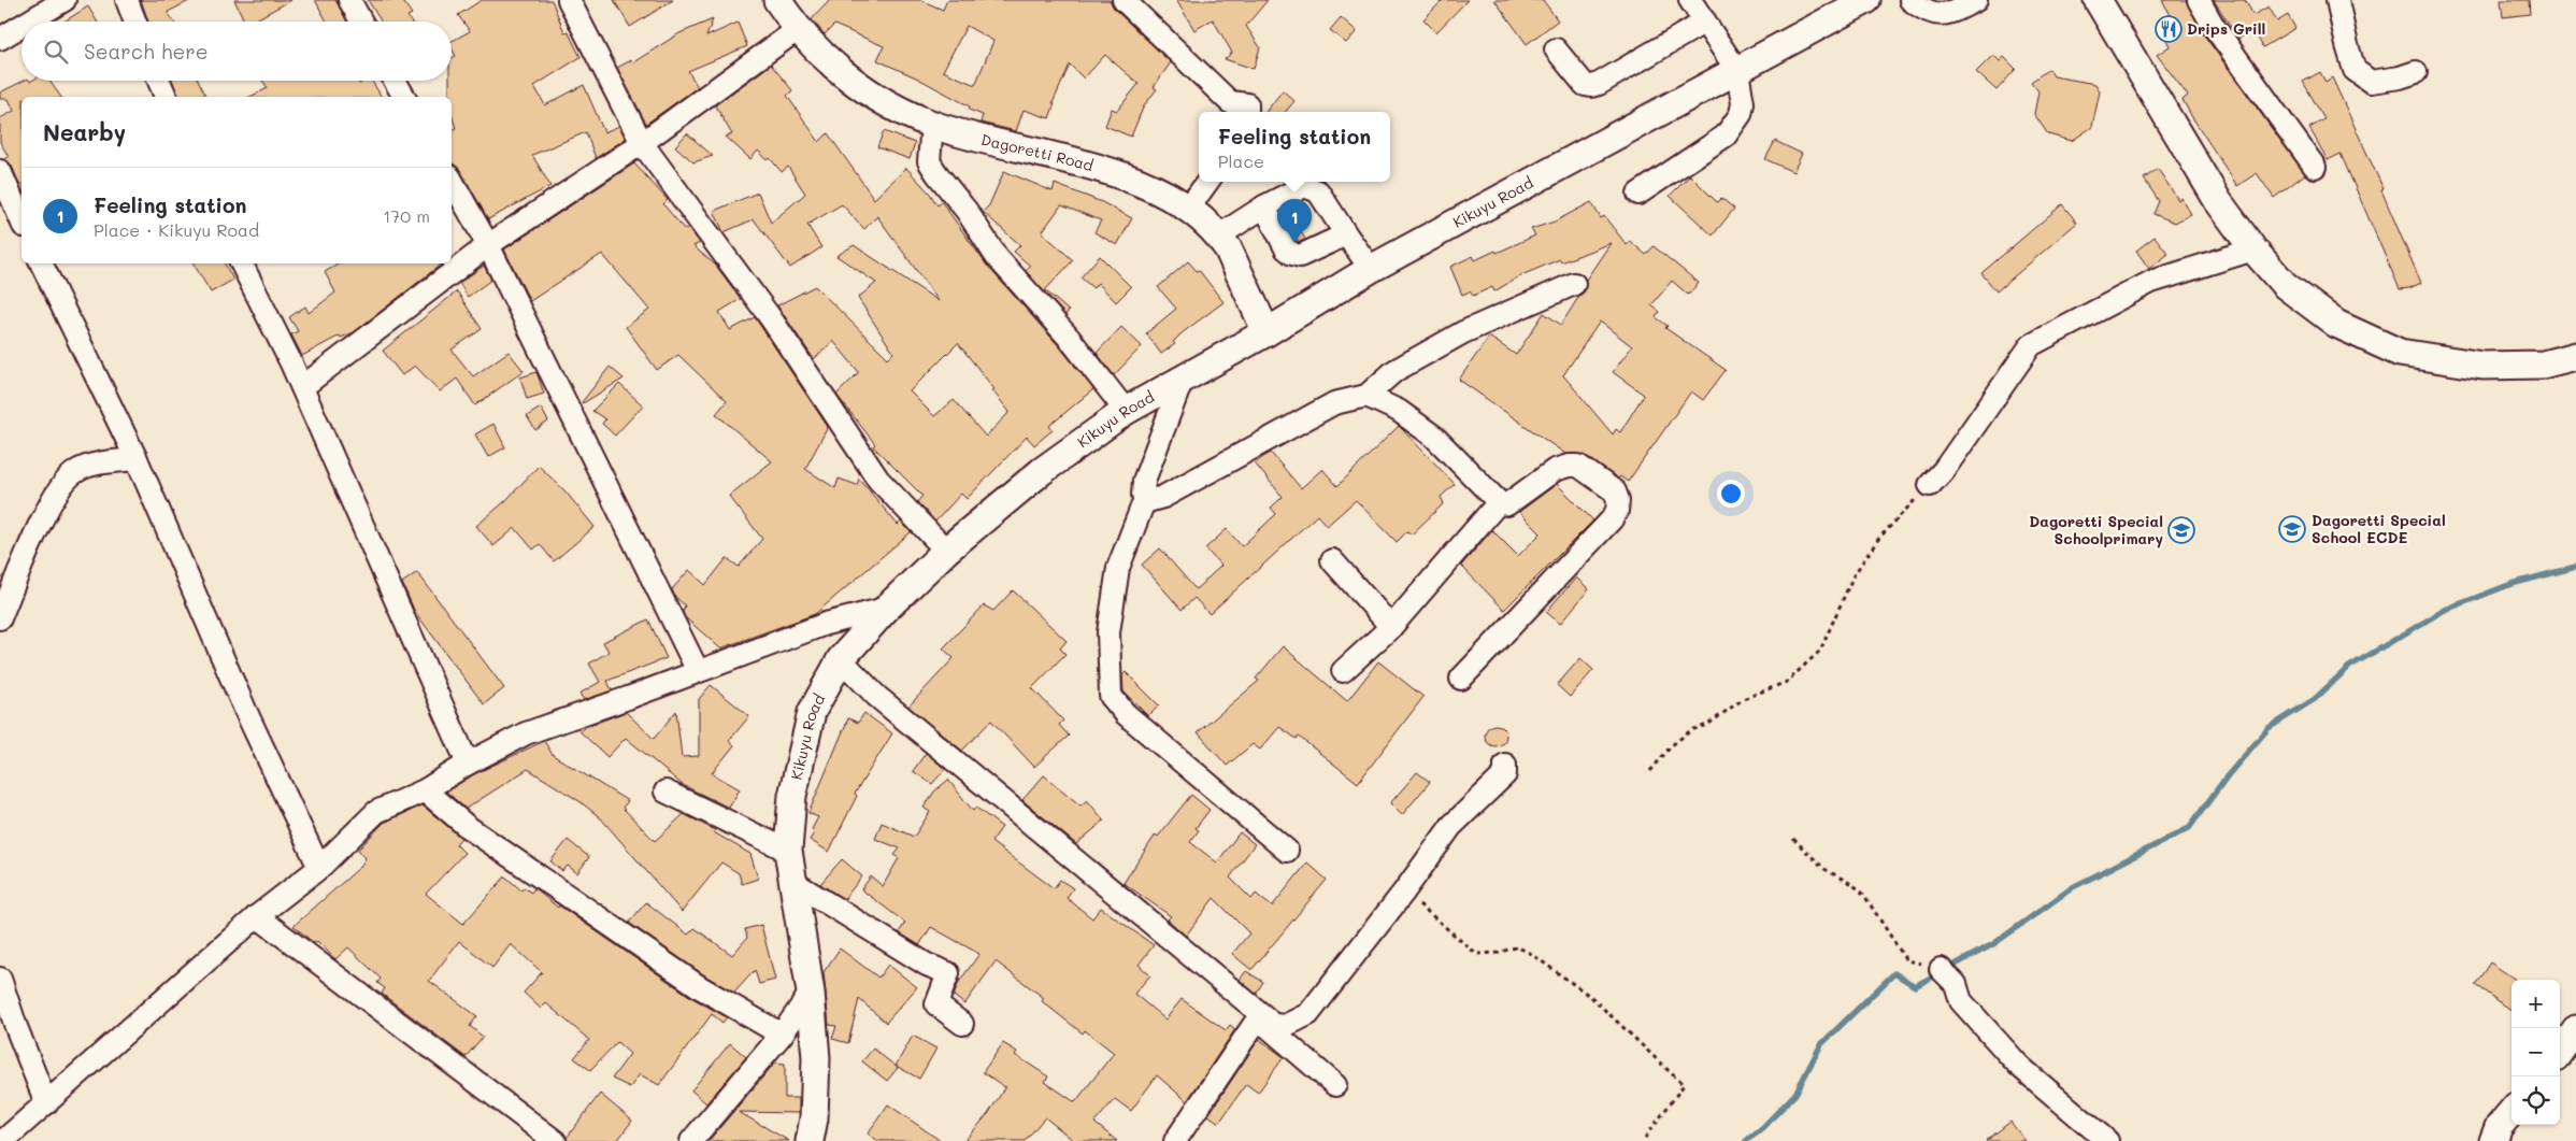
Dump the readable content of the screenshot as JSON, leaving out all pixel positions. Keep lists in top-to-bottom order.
{
  "streets": {
    "main road": ["Dagoretti Road", "Kikuyu Road"]
  },
  "crossings": [
    ["Dagoretti Road", "Kikuyu Road"]
  ],
  "places": {
    "restaurant": ["Drips Grill"],
    "school or university": ["Dagoretti Special School ECDE", "Dagoretti Special Schoolprimary"]
  },
  "page": {
    "search": "Search here",
    "heading": "Nearby",
    "popup": ["Feeling station", "Place"],
    "list": [
      {
        "mark": "1",
        "name": "Feeling station",
        "note": "Place · Kikuyu Road",
        "value": "170 m"
      }
    ],
    "pins": "1",
    "map_buttons": ["+", "−"]
  }
}
